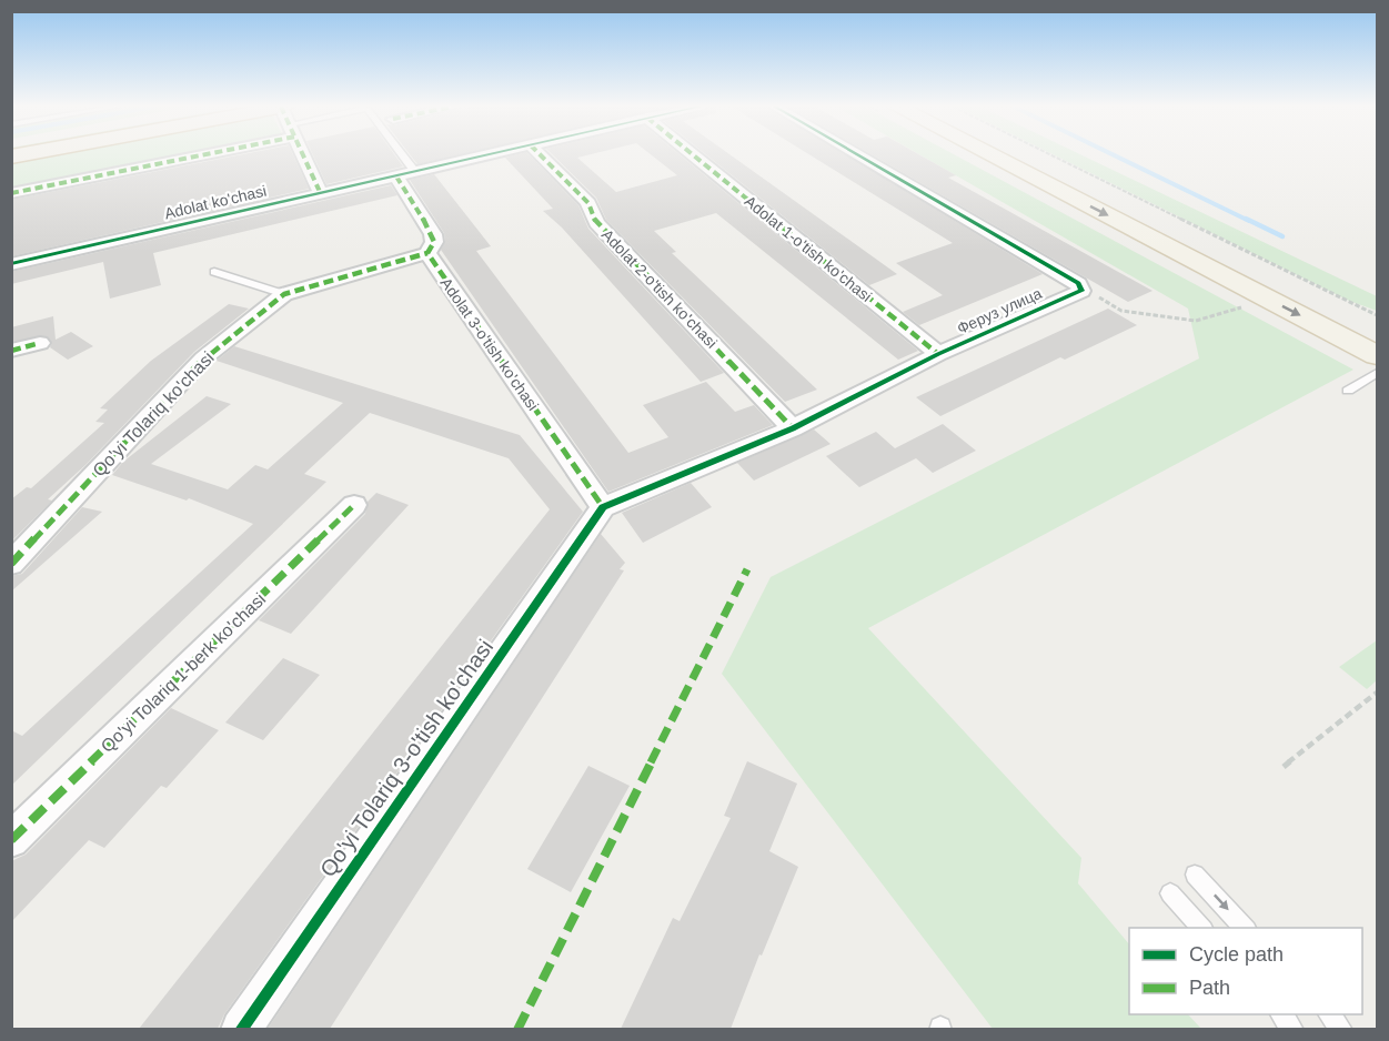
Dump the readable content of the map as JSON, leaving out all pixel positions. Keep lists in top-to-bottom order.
{
  "streets": {
    "street": [
      "Adolat ko'chasi",
      "Adolat 1-o'tish ko'chasi",
      "Adolat 2-o'tish ko'chasi",
      "Феруз улица",
      "Adolat 3-o'tish ko'chasi",
      "Qo'yi Tolariq ko'chasi",
      "Qo'yi Tolariq 1-berk ko'chasi",
      "Qo'yi Tolariq 3-o'tish ko'chasi"
    ]
  },
  "crossings": [
    ["Adolat 1-o'tish ko'chasi", "Феруз улица"],
    ["Adolat 2-o'tish ko'chasi", "Феруз улица"],
    ["Феруз улица", "Adolat 3-o'tish ko'chasi"],
    ["Феруз улица", "Qo'yi Tolariq 3-o'tish ko'chasi"],
    ["Adolat 3-o'tish ko'chasi", "Qo'yi Tolariq ko'chasi"],
    ["Adolat 3-o'tish ko'chasi", "Qo'yi Tolariq 3-o'tish ko'chasi"]
  ],
  "legend": ["Cycle path", "Path"]
}
